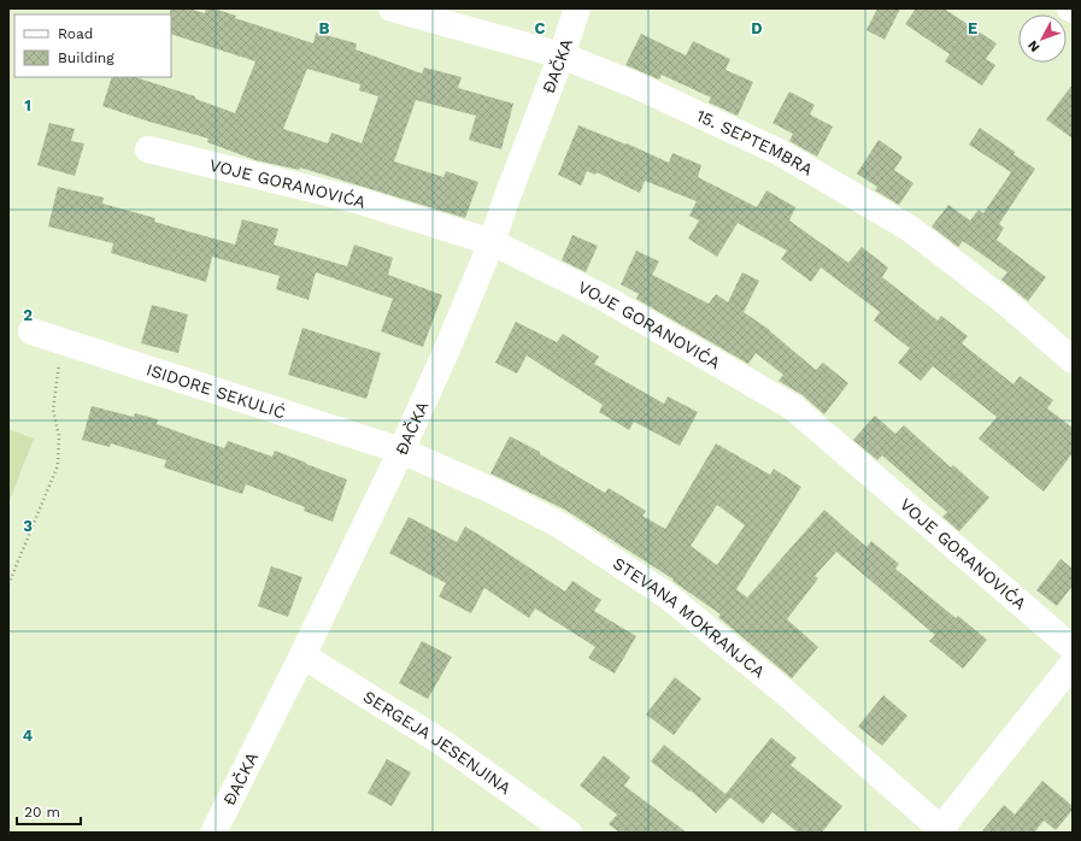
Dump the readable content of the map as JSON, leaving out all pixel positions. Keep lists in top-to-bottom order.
{
  "streets": {
    "street": [
      "ĐAČKA",
      "15. SEPTEMBRA",
      "VOJE GORANOVIĆA",
      "ISIDORE SEKULIĆ",
      "STEVANA MOKRANJCA",
      "SERGEJA JESENJINA"
    ]
  },
  "crossings": [
    ["ĐAČKA", "15. SEPTEMBRA"],
    ["ĐAČKA", "VOJE GORANOVIĆA"],
    ["ĐAČKA", "ISIDORE SEKULIĆ"],
    ["ĐAČKA", "STEVANA MOKRANJCA"],
    ["ĐAČKA", "SERGEJA JESENJINA"],
    ["ISIDORE SEKULIĆ", "STEVANA MOKRANJCA"]
  ],
  "legend": ["Road", "Building"],
  "scale_bar": "20 m",
  "north": "bottom left",
  "grid": {
    "columns": [
      "B",
      "C",
      "D",
      "E"
    ],
    "rows": [
      "1",
      "2",
      "3",
      "4"
    ]
  }
}
